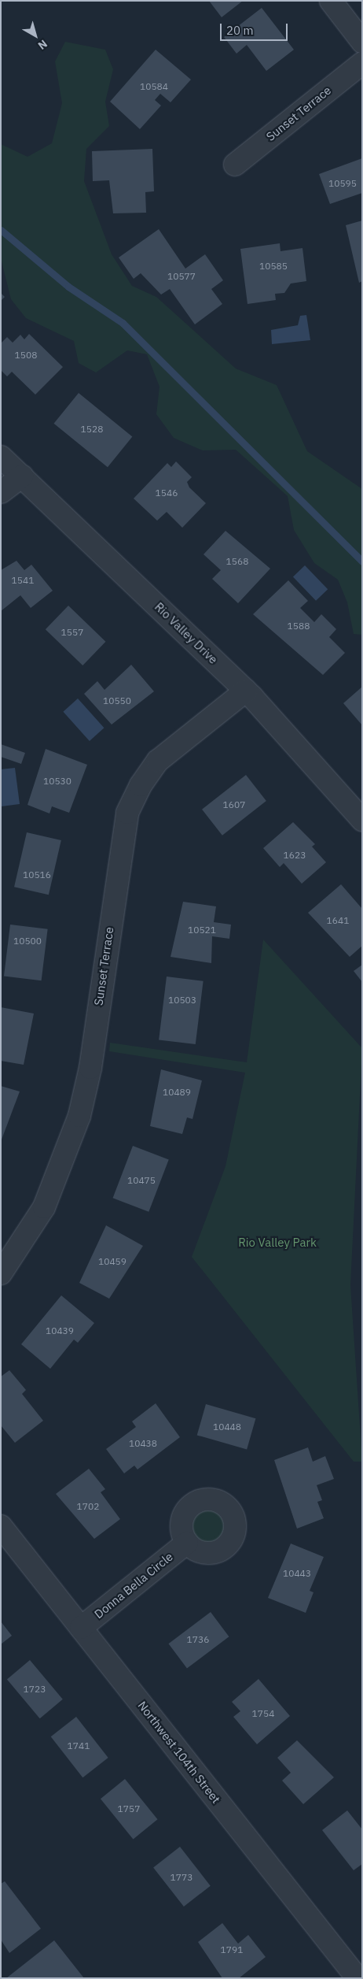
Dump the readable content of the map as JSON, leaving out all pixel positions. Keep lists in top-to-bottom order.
{
  "streets": {
    "street": [
      "Sunset Terrace",
      "Rio Valley Drive",
      "Donna Bella Circle",
      "Northwest 104th Street"
    ]
  },
  "crossings": [
    ["Sunset Terrace", "Rio Valley Drive"],
    ["Donna Bella Circle", "Northwest 104th Street"]
  ],
  "parks": ["Rio Valley Park"],
  "house_numbers": [
    "10584",
    "10595",
    "10585",
    "10577",
    "1508",
    "1528",
    "1546",
    "1568",
    "1541",
    "1588",
    "1557",
    "10550",
    "10530",
    "1607",
    "1623",
    "10516",
    "1641",
    "10521",
    "10500",
    "10503",
    "10489",
    "10475",
    "10459",
    "10439",
    "10448",
    "10438",
    "1702",
    "10443",
    "1736",
    "1723",
    "1754",
    "1741",
    "1757",
    "1773",
    "1791"
  ],
  "scale_bar": "20 m",
  "north": "bottom right"
}
